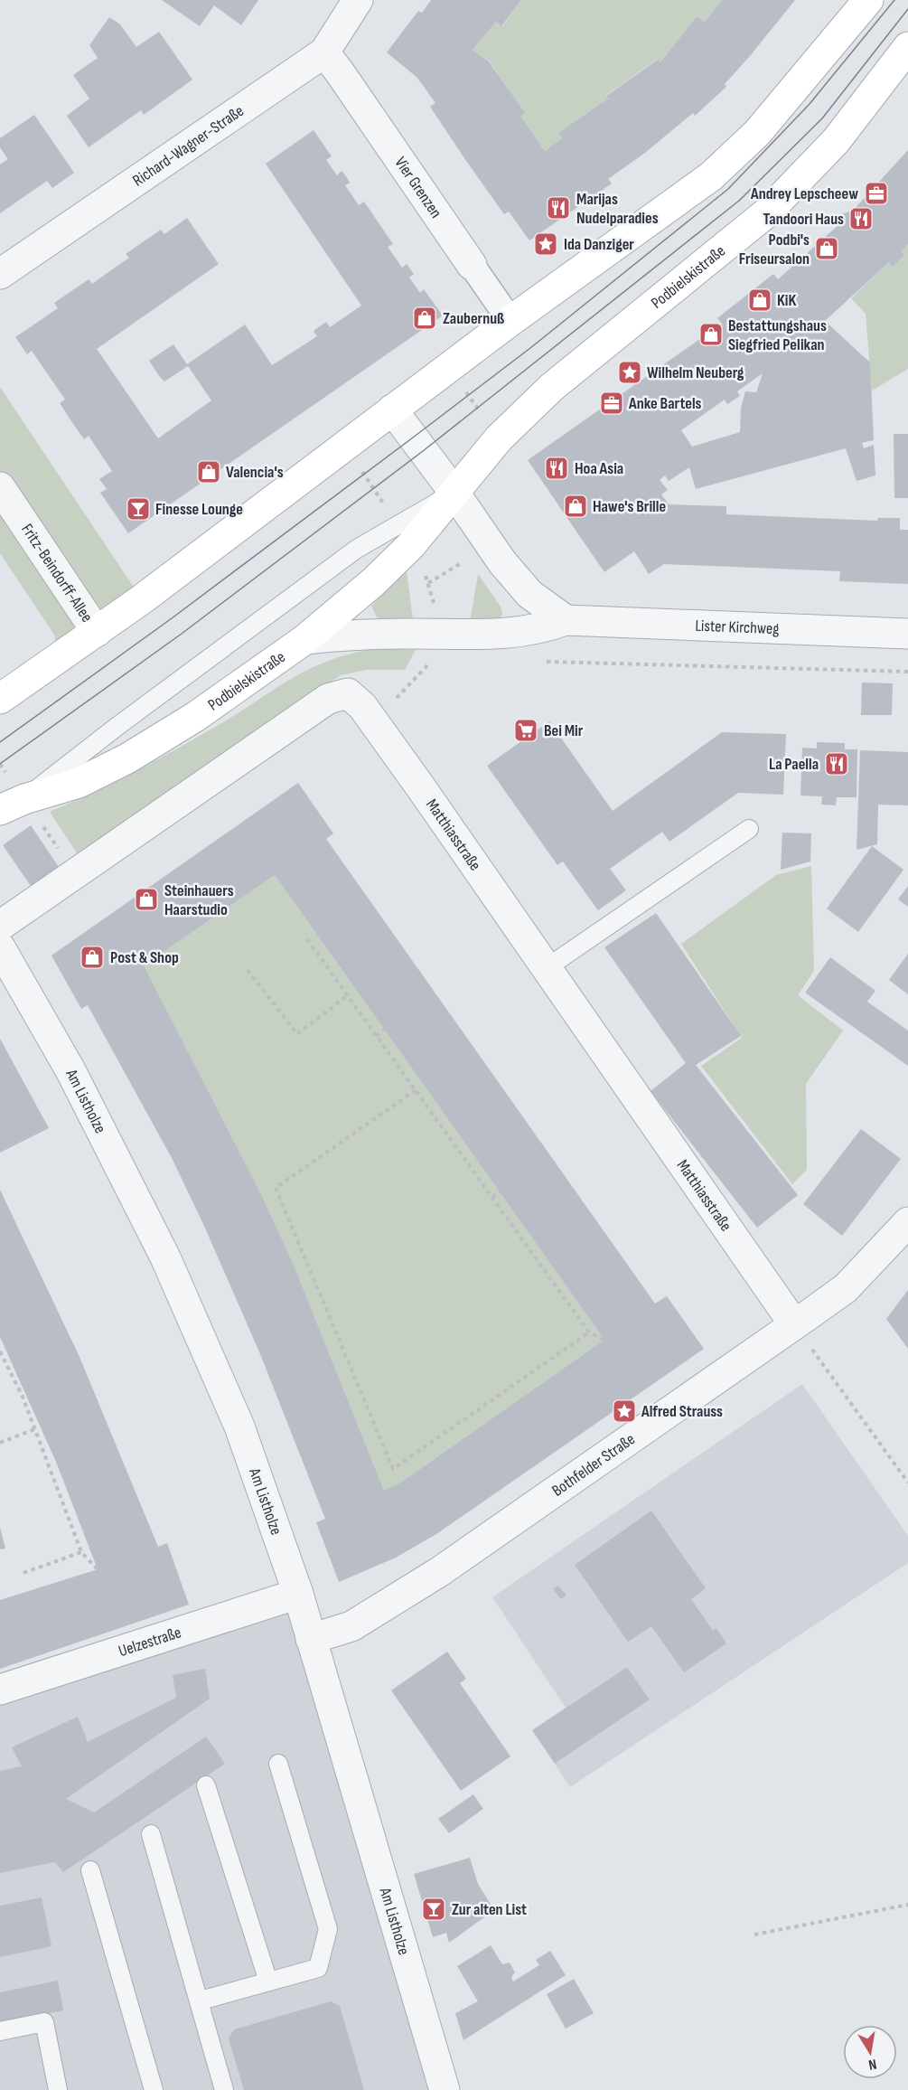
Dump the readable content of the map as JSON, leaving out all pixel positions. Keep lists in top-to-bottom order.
{
  "streets": {
    "main road": ["Podbielskistraße"],
    "street": [
      "Richard-Wagner-Straße",
      "Vier Grenzen",
      "Fritz-Beindorff-Allee",
      "Lister Kirchweg",
      "Matthiasstraße",
      "Am Listholze",
      "Bothfelder Straße",
      "Uelzestraße"
    ]
  },
  "crossings": [
    ["Richard-Wagner-Straße", "Vier Grenzen"],
    ["Podbielskistraße", "Lister Kirchweg"],
    ["Matthiasstraße", "Bothfelder Straße"],
    ["Am Listholze", "Bothfelder Straße"],
    ["Am Listholze", "Uelzestraße"]
  ],
  "places": {
    "office": ["Andrey Lepscheew", "Anke Bartels"],
    "restaurant": [
      "Marijas Nudelparadies",
      "Tandoori Haus",
      "Hoa Asia",
      "La Paella"
    ],
    "place": ["Ida Danziger", "Wilhelm Neuberg", "Alfred Strauss"],
    "shop": [
      "Podbi's Friseursalon",
      "KiK",
      "Zaubernuß",
      "Bestattungshaus Siegfried Pelikan",
      "Valencia's",
      "Hawe's Brille",
      "Steinhauers Haarstudio",
      "Post & Shop"
    ],
    "bar": ["Finesse Lounge", "Zur alten List"],
    "supermarket": ["Bei Mir"]
  },
  "north": "bottom"
}
